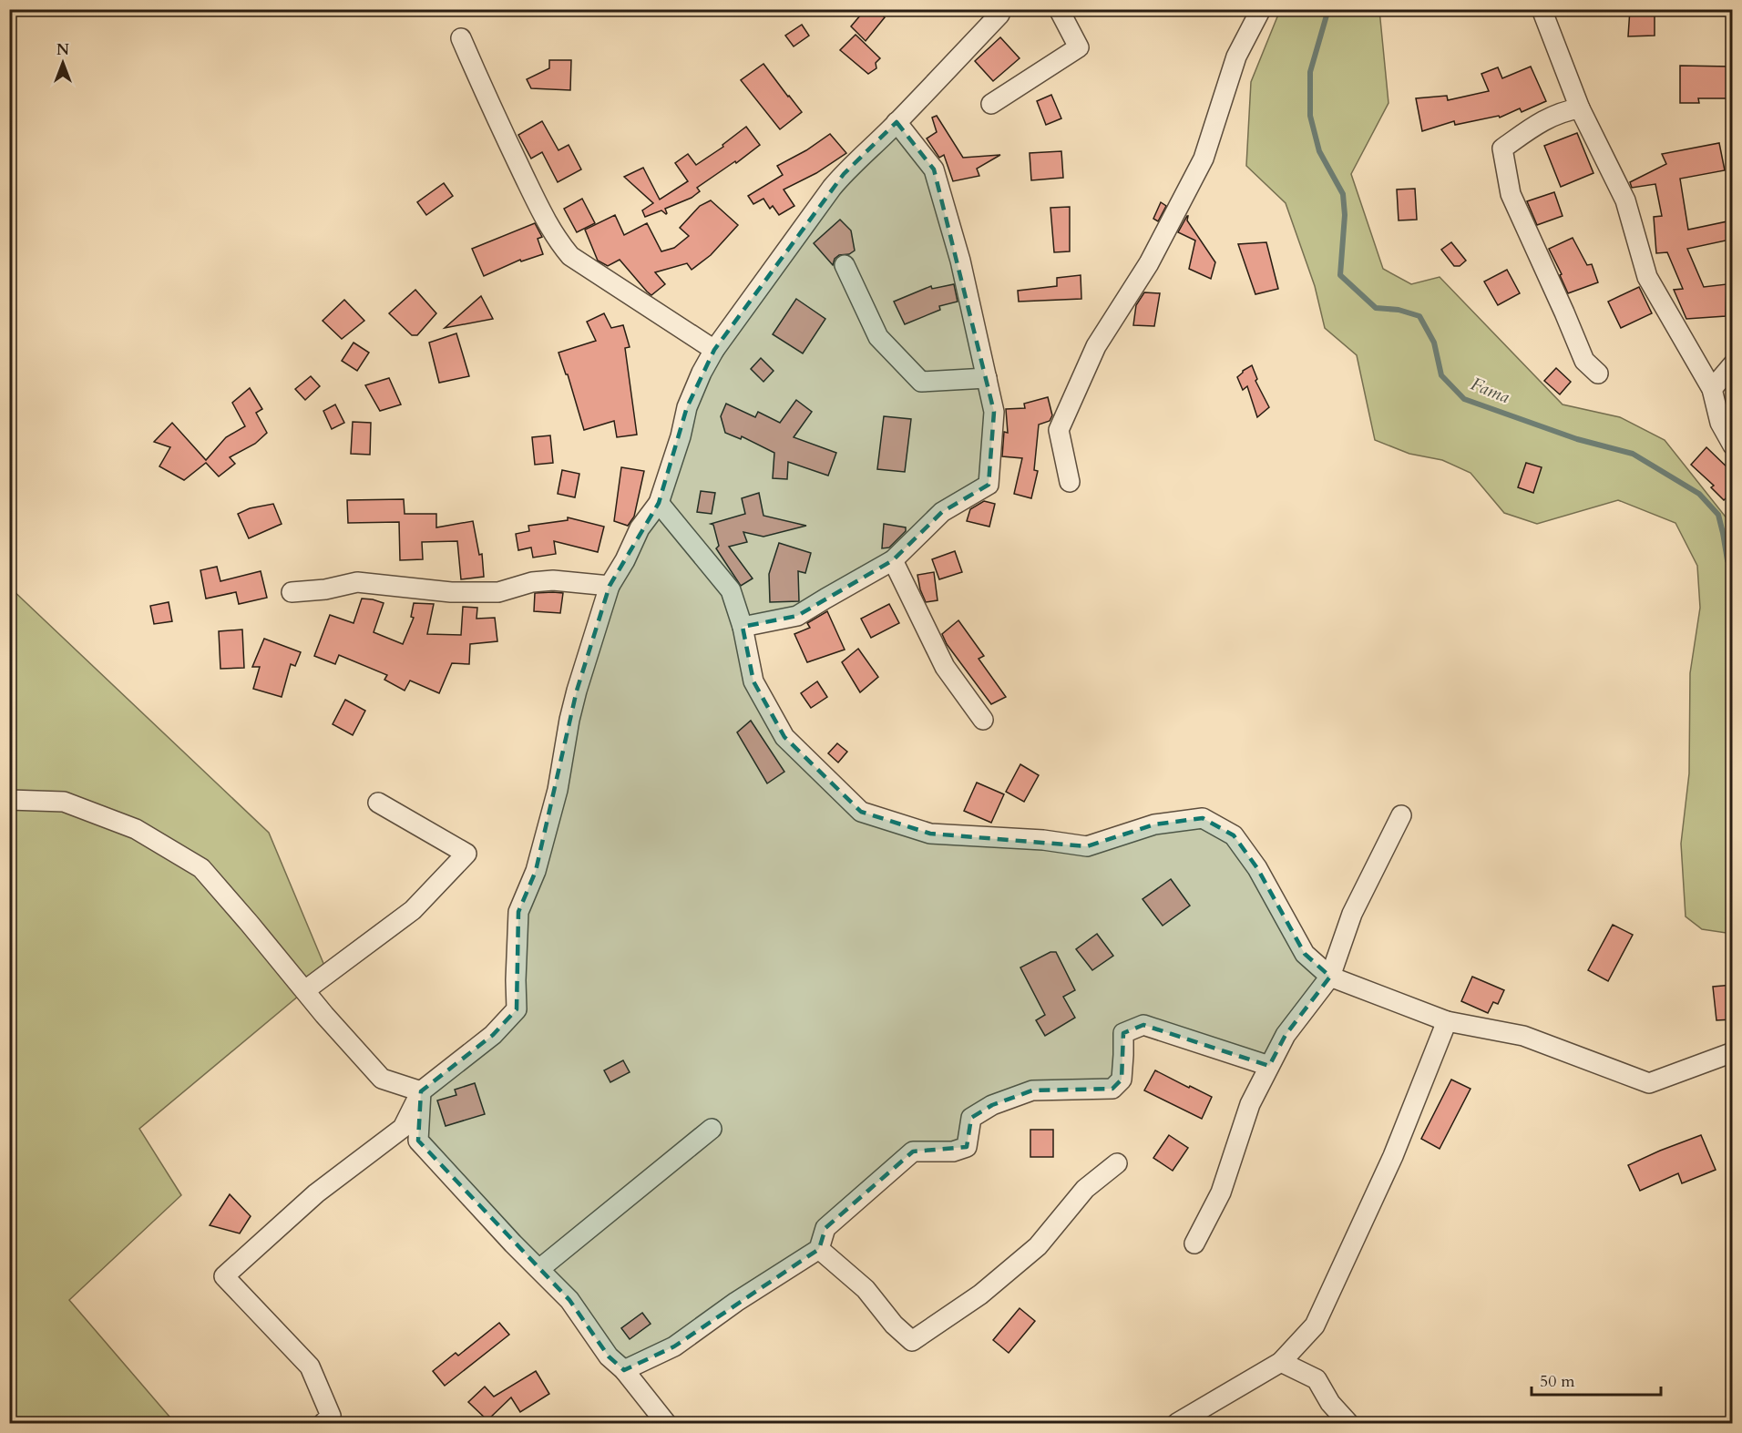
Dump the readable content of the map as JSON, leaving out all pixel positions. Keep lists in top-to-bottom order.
{
  "water": ["Fama"],
  "scale_bar": "50 m",
  "north": "top"
}
